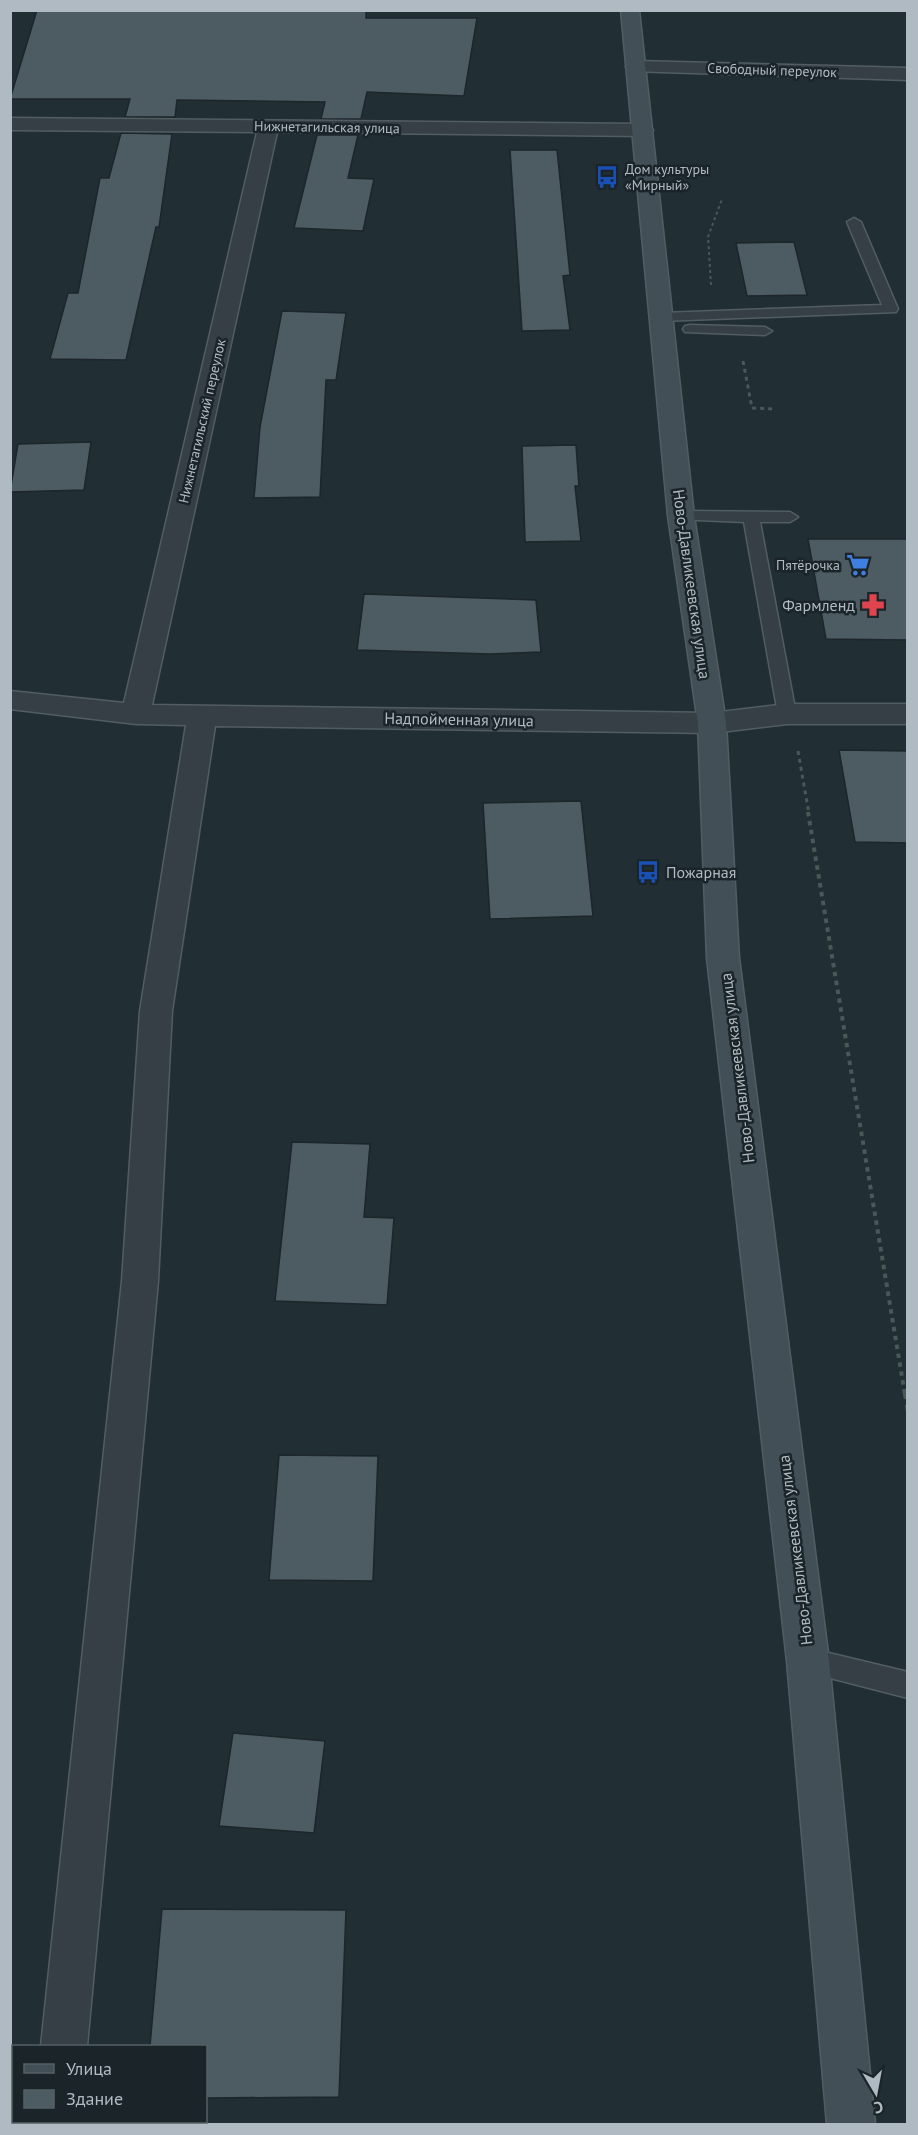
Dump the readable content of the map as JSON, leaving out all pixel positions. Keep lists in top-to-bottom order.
{
  "streets": {
    "street": [
      "Свободный переулок",
      "Нижнетагильская улица",
      "Нижнетагильский переулок",
      "Ново-Давликеевская улица",
      "Надпойменная улица"
    ]
  },
  "crossings": [
    ["Свободный переулок", "Ново-Давликеевская улица"],
    ["Нижнетагильская улица", "Нижнетагильский переулок"],
    ["Нижнетагильская улица", "Ново-Давликеевская улица"],
    ["Нижнетагильский переулок", "Надпойменная улица"],
    ["Ново-Давликеевская улица", "Надпойменная улица"]
  ],
  "places": {
    "bus stop": ["Дом культуры «Мирный»", "Пожарная"],
    "supermarket": ["Пятёрочка"],
    "pharmacy": ["Фармленд"]
  },
  "legend": ["Улица", "Здание"],
  "north": "bottom"
}
